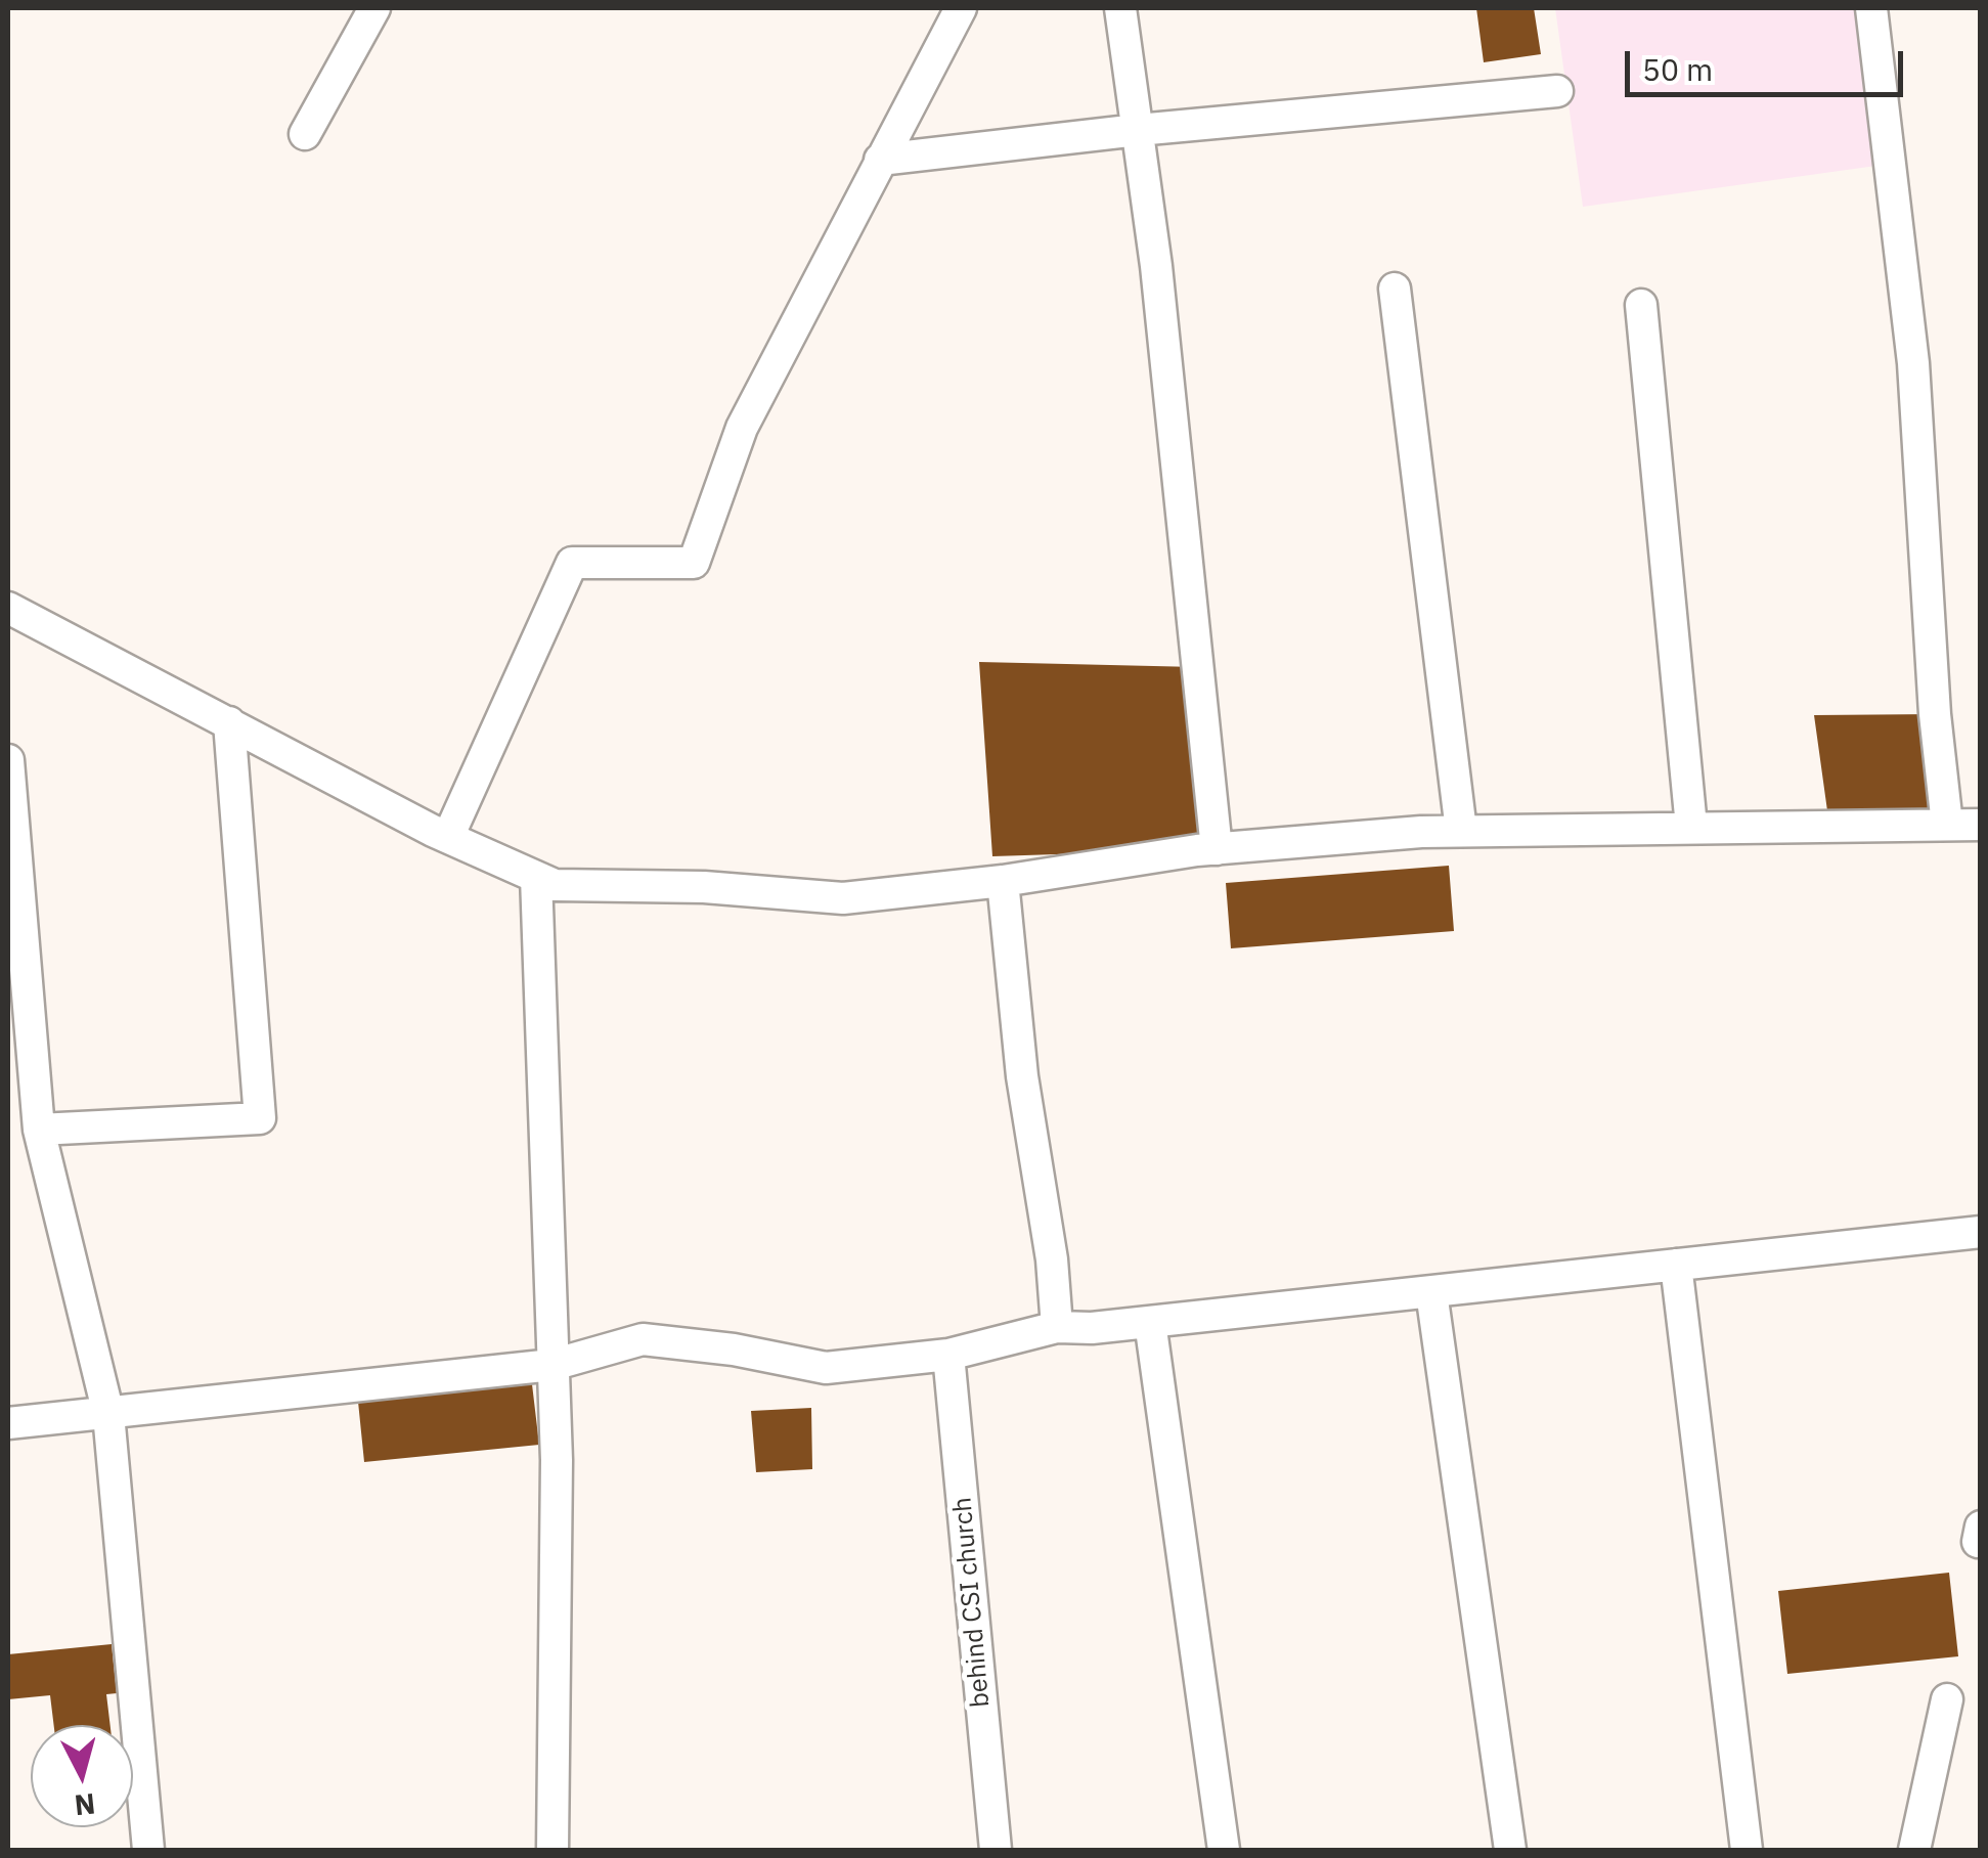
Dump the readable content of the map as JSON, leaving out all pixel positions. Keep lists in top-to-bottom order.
{
  "streets": {
    "street": ["behind CSI church"]
  },
  "scale_bar": "50 m",
  "north": "bottom"
}
